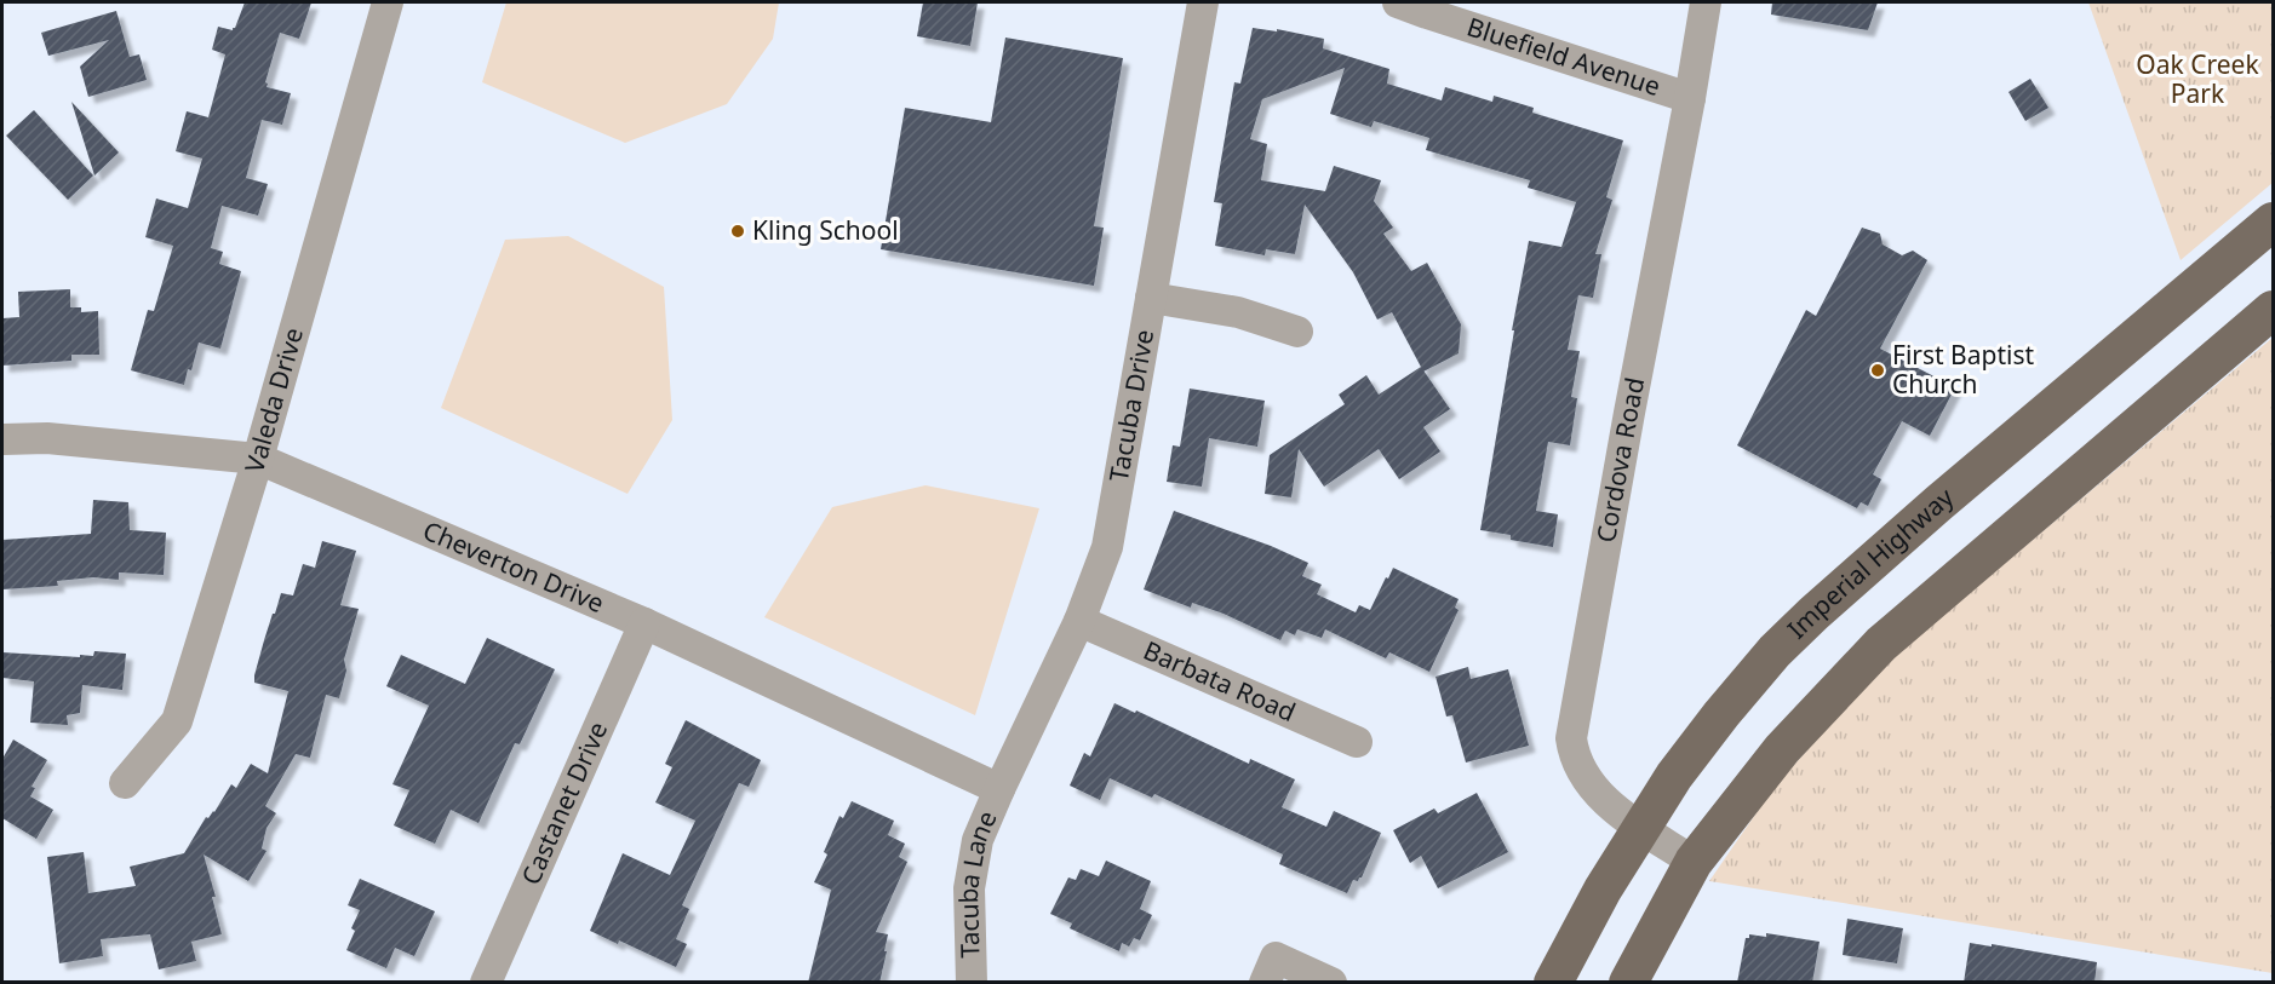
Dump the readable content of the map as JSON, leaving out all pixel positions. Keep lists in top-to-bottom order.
{
  "streets": {
    "main road": ["Imperial Highway"],
    "street": [
      "Bluefield Avenue",
      "Valeda Drive",
      "Tacuba Drive",
      "Cordova Road",
      "Cheverton Drive",
      "Barbata Road",
      "Castanet Drive",
      "Tacuba Lane"
    ]
  },
  "crossings": [
    ["Bluefield Avenue", "Cordova Road"],
    ["Valeda Drive", "Cheverton Drive"],
    ["Tacuba Drive", "Cheverton Drive"],
    ["Tacuba Drive", "Barbata Road"],
    ["Tacuba Drive", "Tacuba Lane"],
    ["Cordova Road", "Imperial Highway"],
    ["Cheverton Drive", "Castanet Drive"],
    ["Cheverton Drive", "Tacuba Lane"]
  ],
  "parks": ["Oak Creek Park"],
  "places": ["Kling School", "First Baptist Church"]
}
